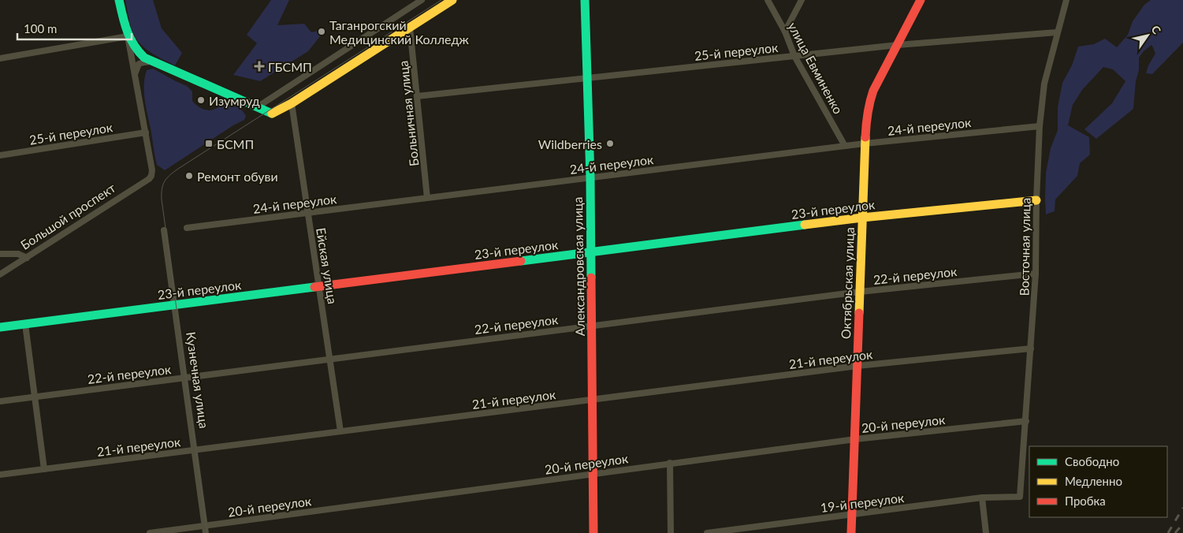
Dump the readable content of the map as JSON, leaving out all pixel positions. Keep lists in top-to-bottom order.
{
  "streets": {
    "street": [
      "25-й переулок",
      "улица Евминенко",
      "Больничная улица",
      "24-й переулок",
      "23-й переулок",
      "Большой проспект",
      "Восточная улица",
      "Ейская улица",
      "Александровская улица",
      "22-й переулок",
      "Октябрьская улица",
      "21-й переулок",
      "Кузнечная улица",
      "20-й переулок",
      "19-й переулок"
    ]
  },
  "crossings": [
    ["25-й переулок", "улица Евминенко"],
    ["25-й переулок", "Больничная улица"],
    ["25-й переулок", "Большой проспект"],
    ["25-й переулок", "Восточная улица"],
    ["25-й переулок", "Александровская улица"],
    ["25-й переулок", "Октябрьская улица"],
    ["улица Евминенко", "24-й переулок"],
    ["Больничная улица", "24-й переулок"],
    ["24-й переулок", "Восточная улица"],
    ["24-й переулок", "Ейская улица"],
    ["24-й переулок", "Александровская улица"],
    ["24-й переулок", "Октябрьская улица"],
    ["23-й переулок", "Восточная улица"],
    ["23-й переулок", "Ейская улица"],
    ["23-й переулок", "Александровская улица"],
    ["23-й переулок", "Октябрьская улица"],
    ["23-й переулок", "Кузнечная улица"],
    ["Восточная улица", "22-й переулок"],
    ["Восточная улица", "21-й переулок"],
    ["Восточная улица", "20-й переулок"],
    ["Восточная улица", "19-й переулок"],
    ["Ейская улица", "22-й переулок"],
    ["Ейская улица", "21-й переулок"],
    ["Александровская улица", "22-й переулок"],
    ["Александровская улица", "21-й переулок"],
    ["Александровская улица", "20-й переулок"],
    ["22-й переулок", "Октябрьская улица"],
    ["22-й переулок", "Кузнечная улица"],
    ["Октябрьская улица", "21-й переулок"],
    ["Октябрьская улица", "20-й переулок"],
    ["Октябрьская улица", "19-й переулок"],
    ["21-й переулок", "Кузнечная улица"],
    ["Кузнечная улица", "20-й переулок"]
  ],
  "places": {
    "other": [
      "Таганрогский Медицинский Колледж",
      "Изумруд",
      "Wildberries",
      "Ремонт обуви"
    ],
    "health": ["ГБСМП"],
    "transit": ["БСМП"]
  },
  "legend": ["Свободно", "Медленно", "Пробка"],
  "scale_bar": "100 m",
  "north": "top right"
}
